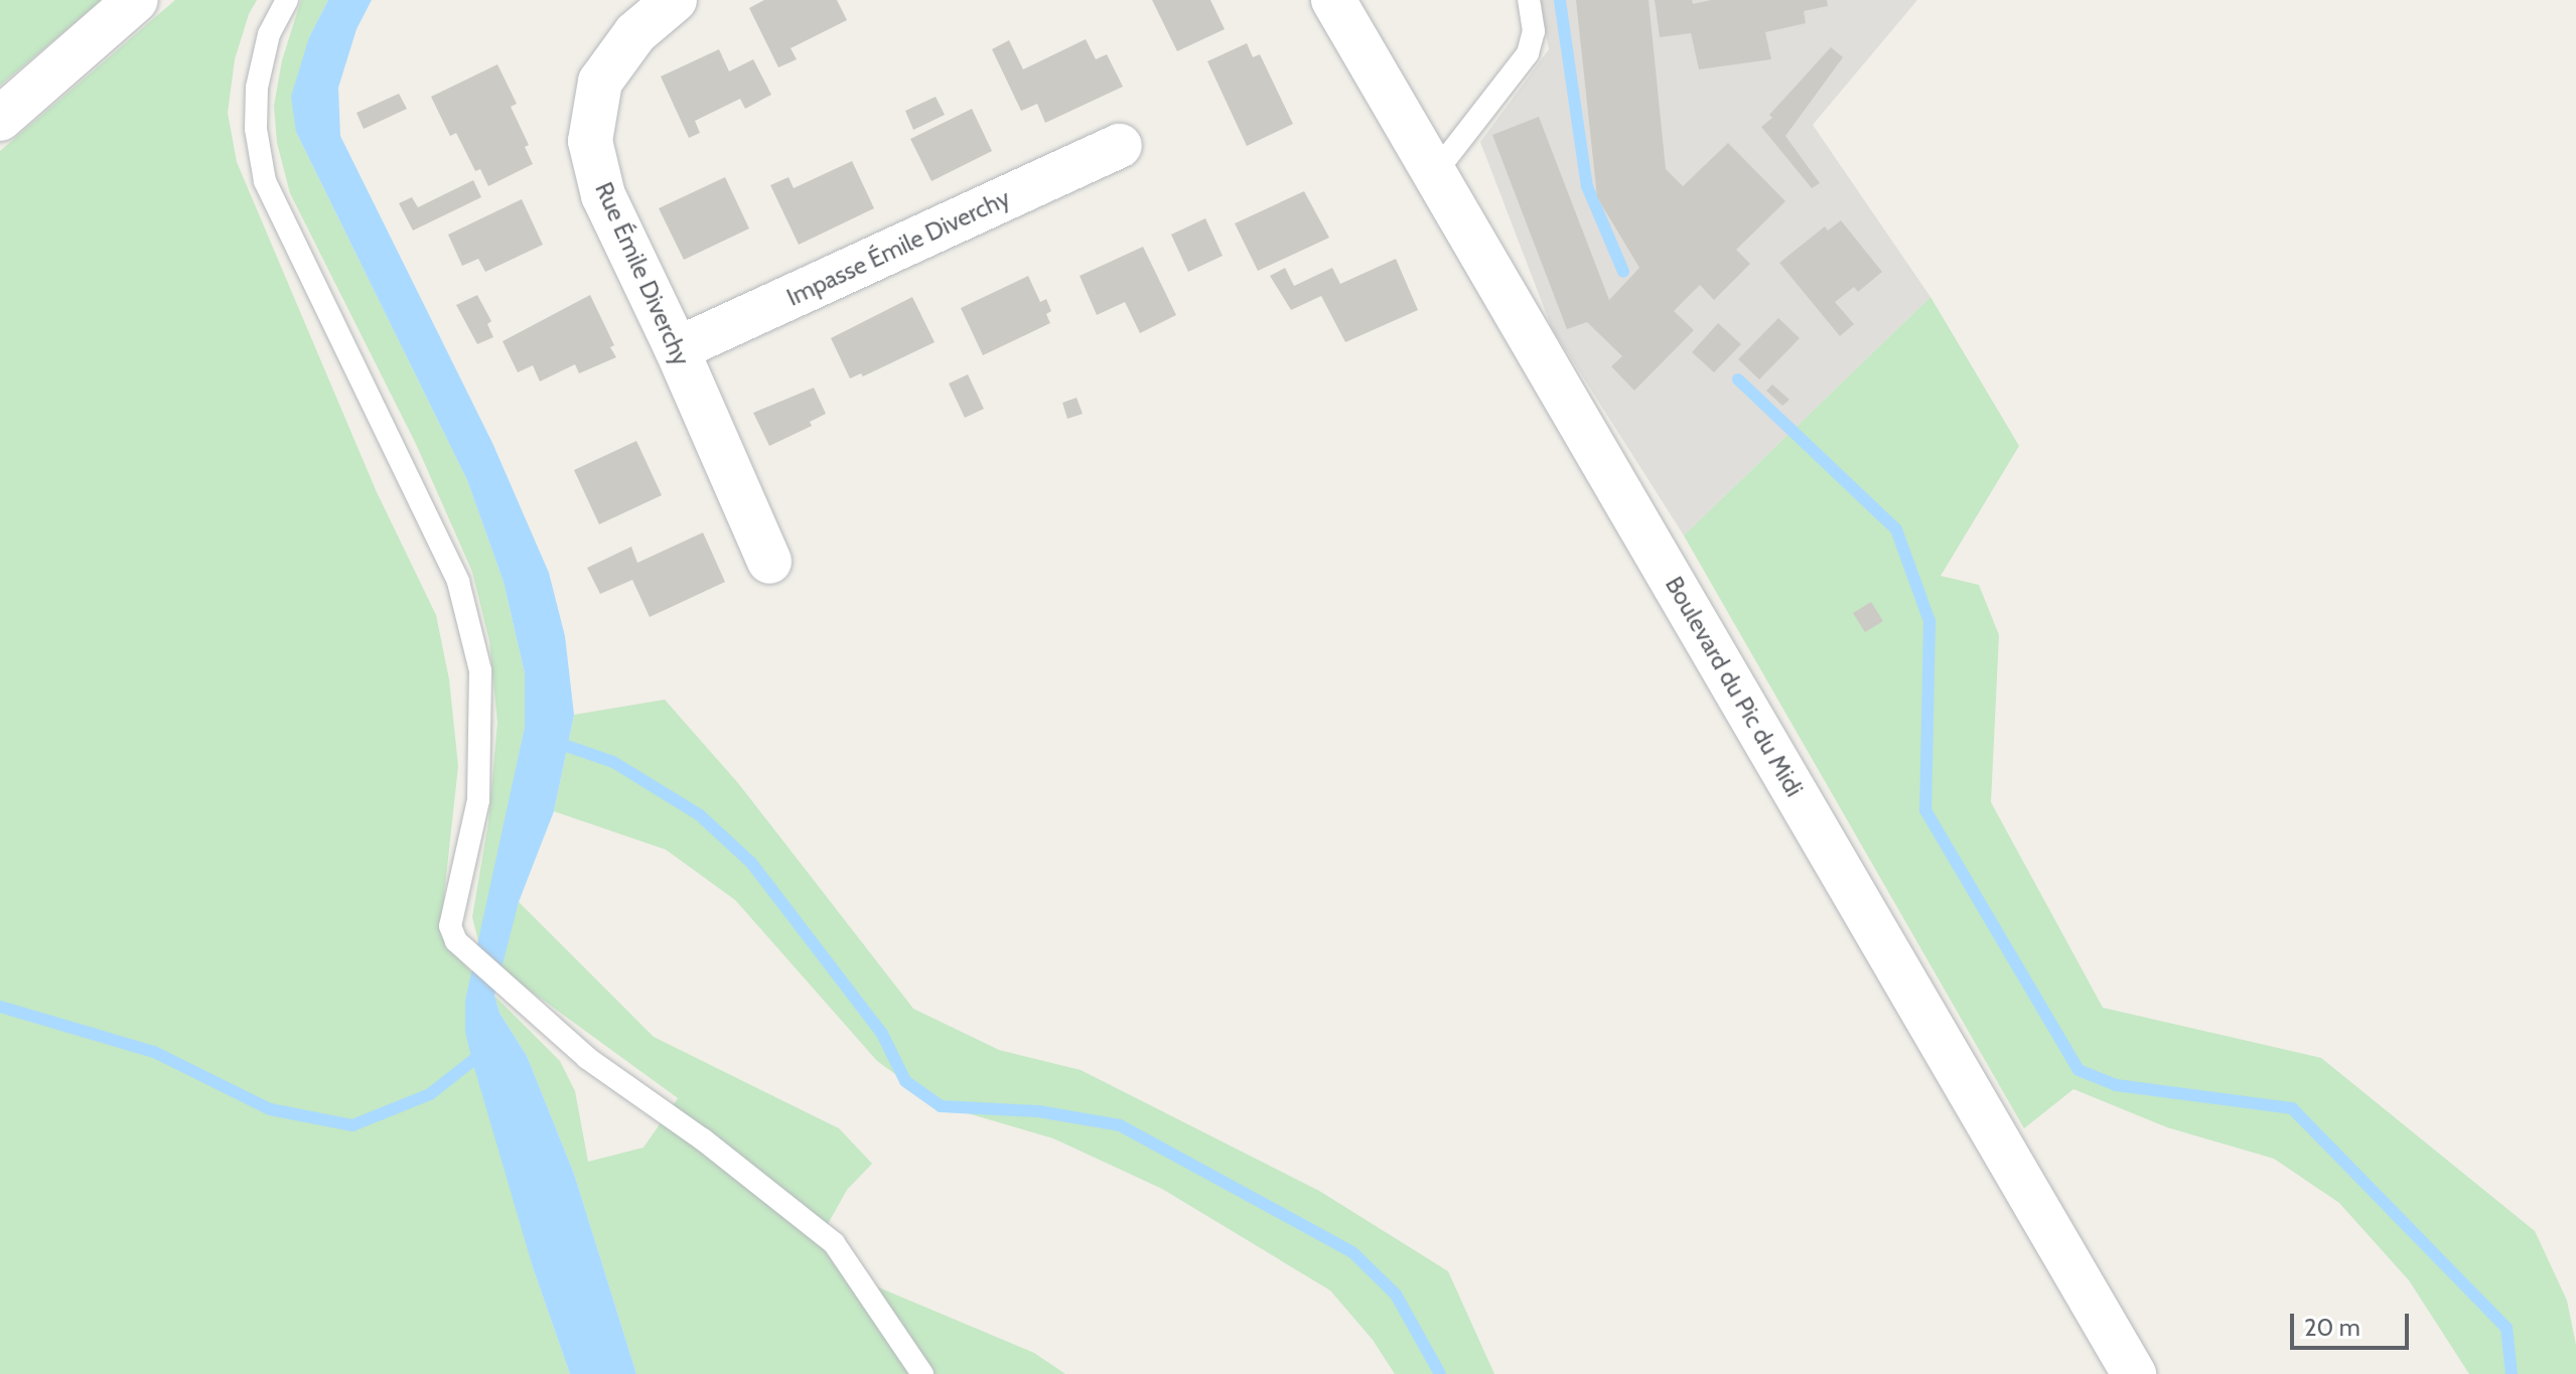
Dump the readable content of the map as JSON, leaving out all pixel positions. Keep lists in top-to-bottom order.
{
  "streets": {
    "main road": ["Impasse Émile Diverchy", "Rue Émile Diverchy", "Boulevard du Pic du Midi"]
  },
  "crossings": [
    ["Impasse Émile Diverchy", "Rue Émile Diverchy"]
  ],
  "scale_bar": "20 m"
}
